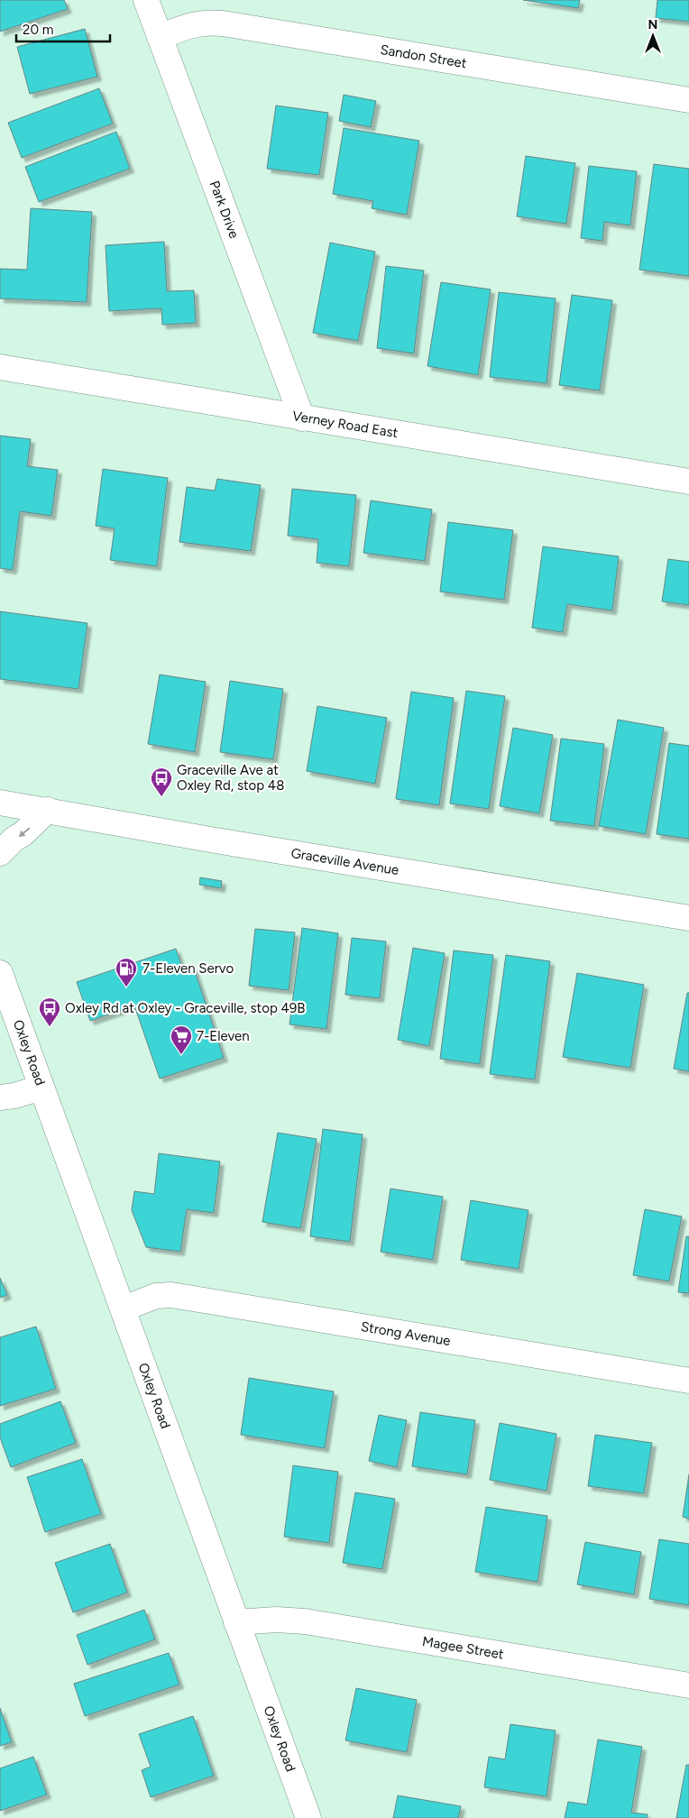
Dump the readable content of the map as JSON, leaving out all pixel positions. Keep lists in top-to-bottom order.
{
  "streets": {
    "street": [
      "Sandon Street",
      "Park Drive",
      "Verney Road East",
      "Graceville Avenue",
      "Oxley Road",
      "Strong Avenue",
      "Magee Street"
    ]
  },
  "crossings": [
    ["Sandon Street", "Park Drive"],
    ["Park Drive", "Verney Road East"],
    ["Oxley Road", "Strong Avenue"],
    ["Oxley Road", "Magee Street"]
  ],
  "places": {
    "bus stop": ["Graceville Ave at Oxley Rd, stop 48", "Oxley Rd at Oxley - Graceville, stop 49B"],
    "fuel station": ["7-Eleven Servo"],
    "supermarket": ["7-Eleven"]
  },
  "scale_bar": "20 m",
  "north": "top"
}
